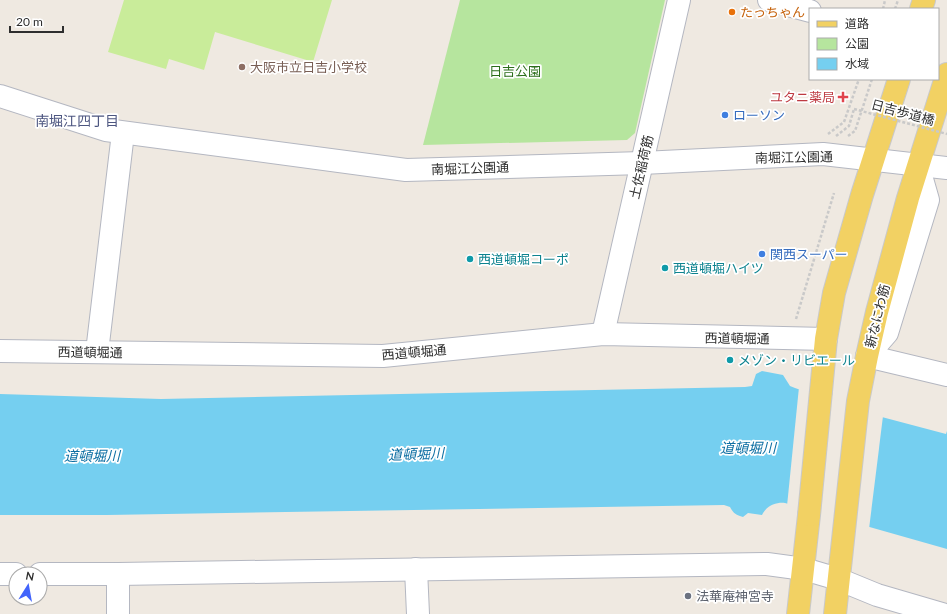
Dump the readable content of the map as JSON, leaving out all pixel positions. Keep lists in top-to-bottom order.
{
  "streets": {
    "main road": ["新なにわ筋"],
    "street": ["南堀江公園通", "土佐稲荷筋", "西道頓堀通"],
    "path": ["日吉歩道橋"]
  },
  "crossings": [
    ["南堀江公園通", "土佐稲荷筋"],
    ["南堀江公園通", "新なにわ筋"],
    ["土佐稲荷筋", "西道頓堀通"]
  ],
  "districts": ["南堀江四丁目"],
  "water": ["道頓堀川"],
  "parks": ["日吉公園"],
  "places": {
    "other": [
      "たっちゃん",
      "大阪市立日吉小学校",
      "ローソン",
      "関西スーパー",
      "西道頓堀コーポ",
      "西道頓堀ハイツ",
      "メゾン・リビエール",
      "法華庵神宮寺"
    ],
    "health": ["ユタニ薬局"]
  },
  "legend": ["道路", "公園", "水域"],
  "scale_bar": "20 m",
  "north": "top"
}
